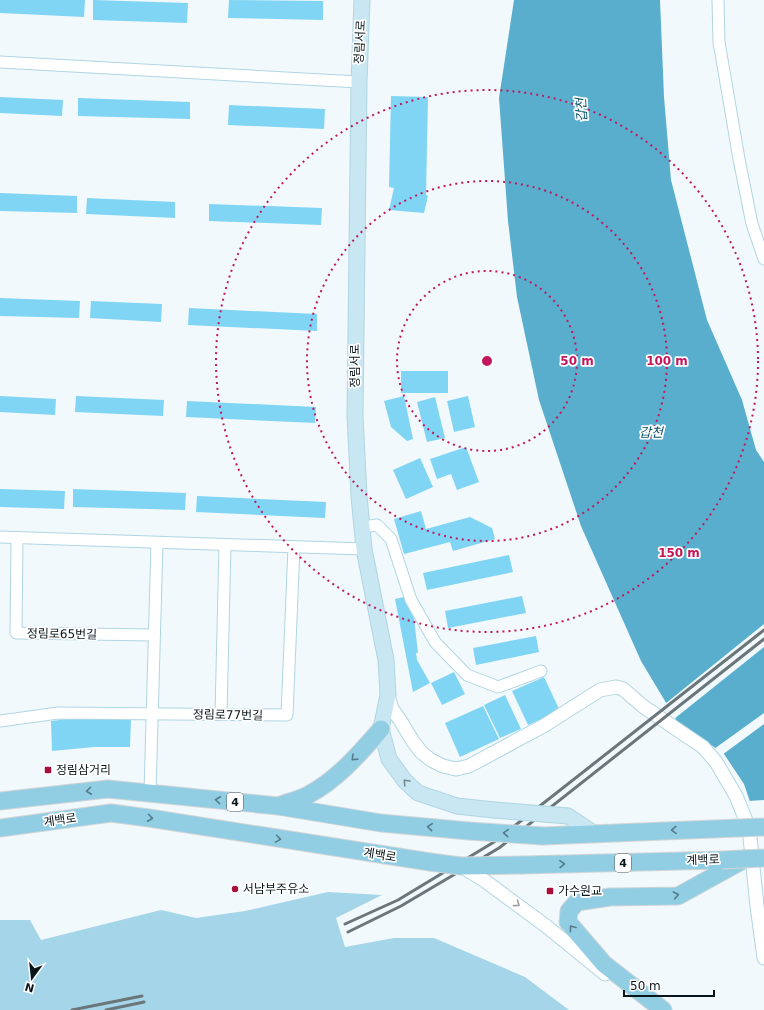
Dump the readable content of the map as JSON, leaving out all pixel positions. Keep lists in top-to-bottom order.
{
  "streets": {
    "main road": ["정림서로", "4", "계백로"],
    "street": ["정림로65번길", "정림로77번길"]
  },
  "crossings": [
    ["4", "계백로"]
  ],
  "water": ["갑천"],
  "places": {
    "transit": ["정림삼거리", "가수원교"],
    "other": ["서남부주유소"]
  },
  "scale_bar": "50 m",
  "north": "bottom",
  "rings": ["50 m", "100 m", "150 m"]
}
